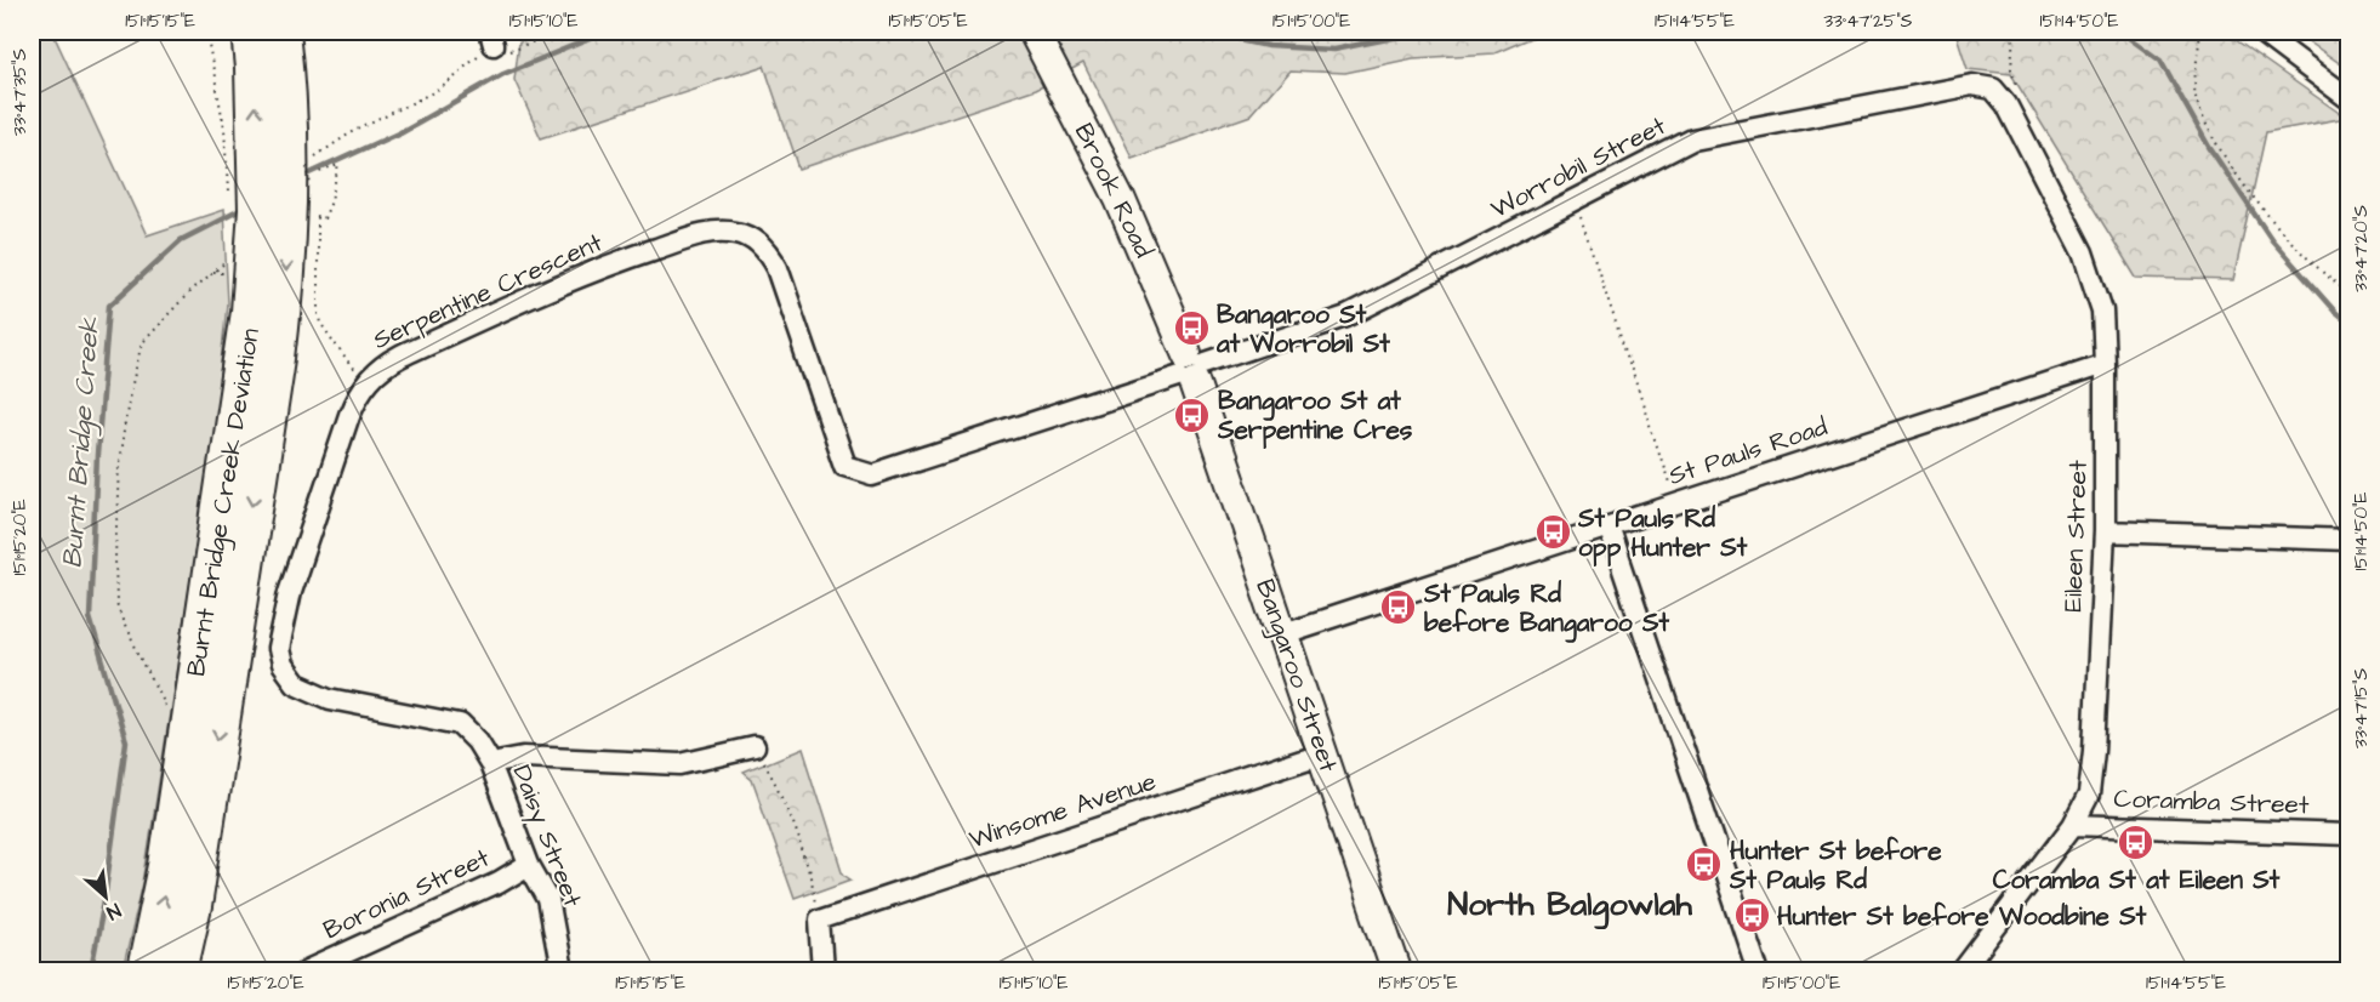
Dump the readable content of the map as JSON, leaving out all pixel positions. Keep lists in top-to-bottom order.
{
  "streets": {
    "highway": ["Burnt Bridge Creek Deviation"],
    "street": [
      "Worrobil Street",
      "Brook Road",
      "Serpentine Crescent",
      "St Pauls Road",
      "Eileen Street",
      "Bangaroo Street",
      "Coramba Street",
      "Winsome Avenue",
      "Daisy Street",
      "Boronia Street"
    ]
  },
  "crossings": [
    ["Worrobil Street", "Brook Road"],
    ["Worrobil Street", "Serpentine Crescent"],
    ["Worrobil Street", "Eileen Street"],
    ["Worrobil Street", "Bangaroo Street"],
    ["Brook Road", "Serpentine Crescent"],
    ["Brook Road", "Bangaroo Street"],
    ["Serpentine Crescent", "Bangaroo Street"],
    ["Serpentine Crescent", "Daisy Street"],
    ["St Pauls Road", "Eileen Street"],
    ["St Pauls Road", "Bangaroo Street"],
    ["Eileen Street", "Coramba Street"],
    ["Bangaroo Street", "Winsome Avenue"],
    ["Daisy Street", "Boronia Street"]
  ],
  "districts": ["North Balgowlah"],
  "water": ["Burnt Bridge Creek"],
  "places": {
    "bus stop": [
      "Bangaroo St at Worrobil St",
      "Bangaroo St at Serpentine Cres",
      "St Pauls Rd opp Hunter St",
      "St Pauls Rd before Bangaroo St",
      "Coramba St at Eileen St",
      "Hunter St before St Pauls Rd",
      "Hunter St before Woodbine St"
    ]
  },
  "north": "bottom right",
  "coordinates": [
    "151°15'15\"E",
    "151°15'10\"E",
    "151°15'05\"E",
    "151°15'00\"E",
    "151°14'55\"E",
    "33°47'25\"S",
    "151°14'50\"E",
    "33°47'35\"S",
    "33°47'20\"S",
    "151°15'20\"E",
    "33°47'15\"S"
  ]
}
